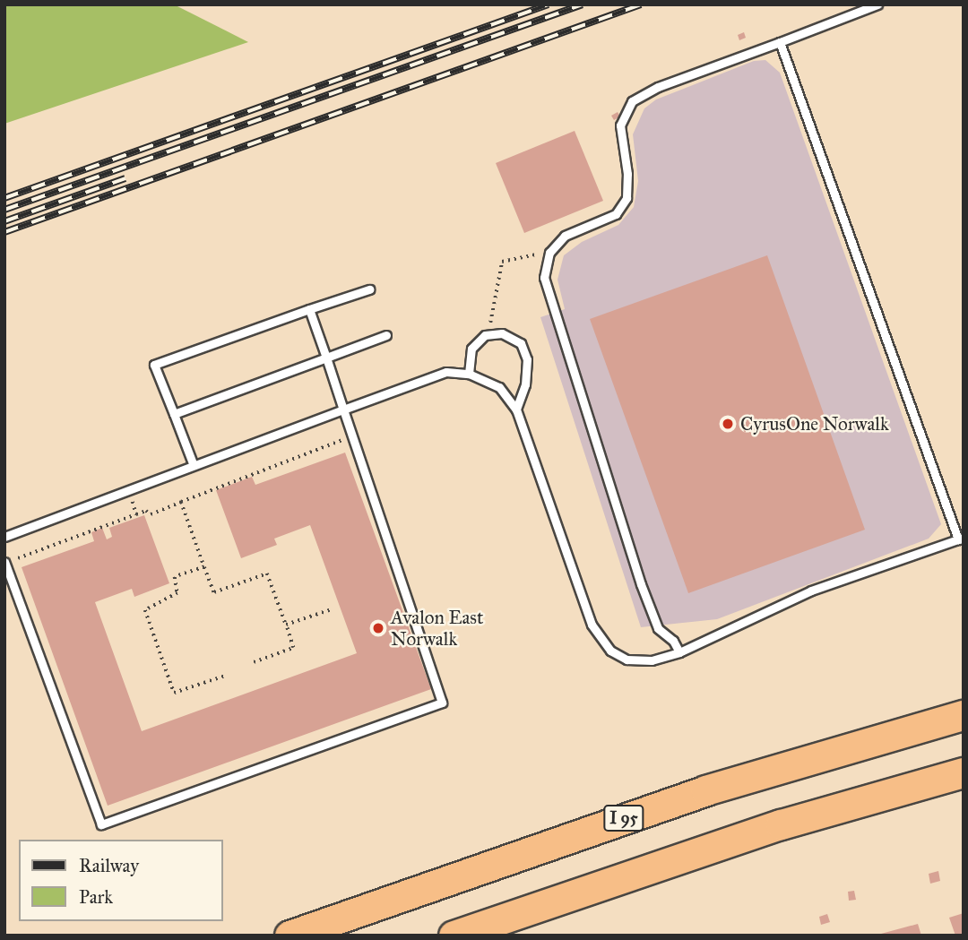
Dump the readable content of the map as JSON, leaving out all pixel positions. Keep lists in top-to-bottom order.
{
  "streets": {
    "highway": ["I 95"]
  },
  "places": ["CyrusOne Norwalk", "Avalon East Norwalk"],
  "legend": ["Railway", "Park"]
}
